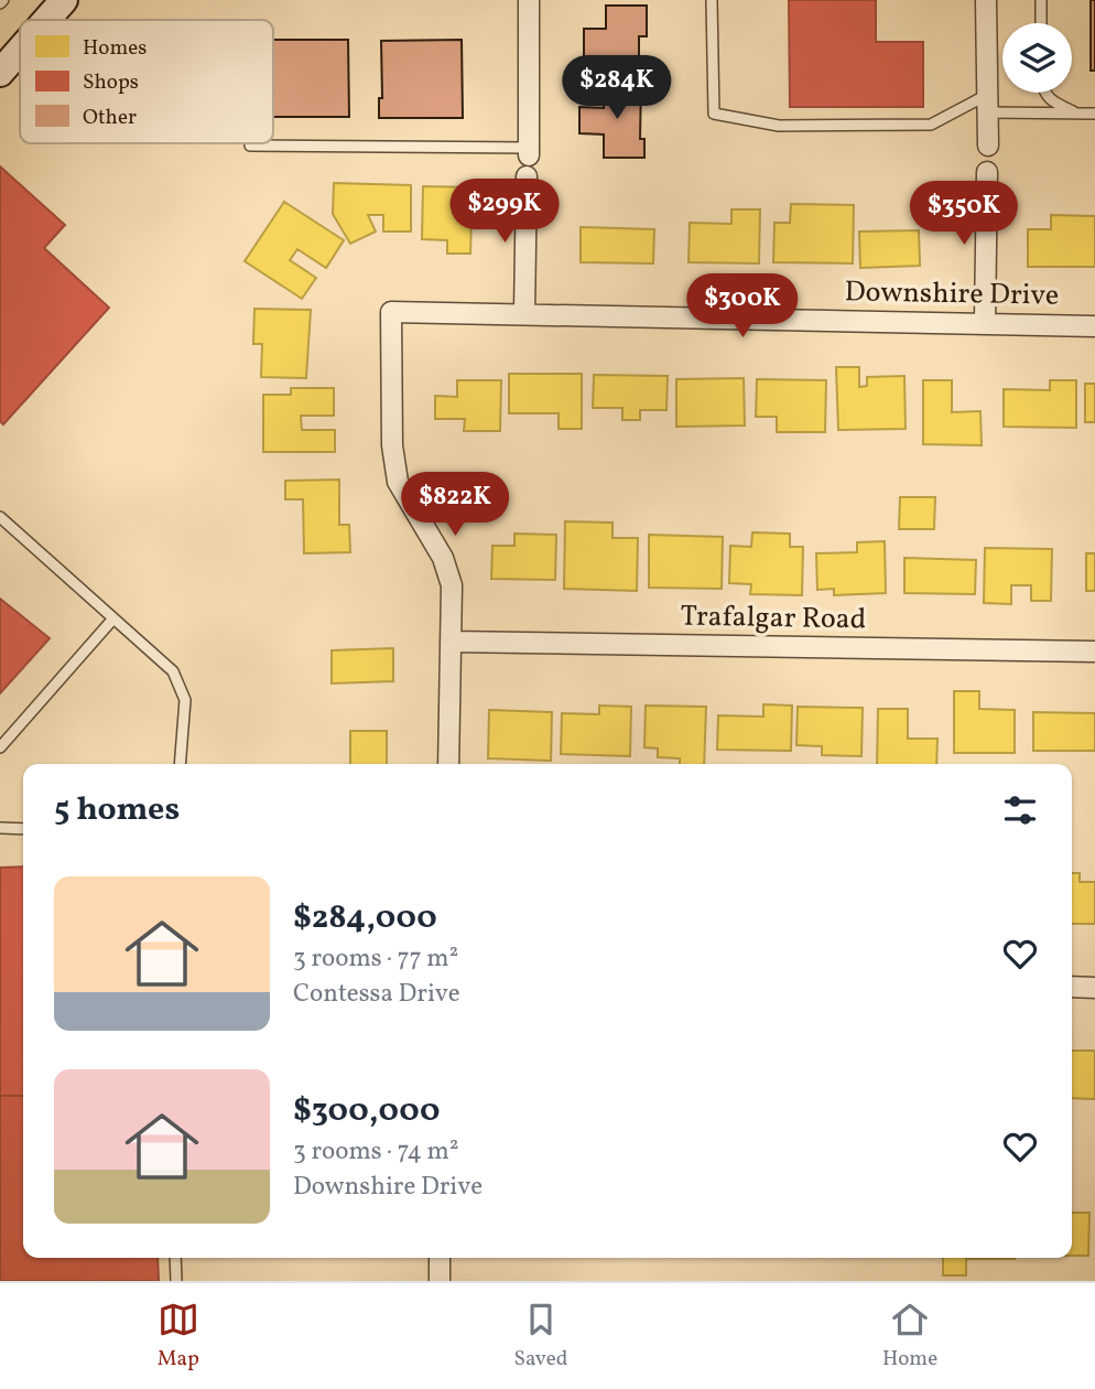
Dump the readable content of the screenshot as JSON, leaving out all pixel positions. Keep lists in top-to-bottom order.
{
  "streets": {
    "street": ["Downshire Drive", "Trafalgar Road"]
  },
  "crossings": [
    ["Downshire Drive", "Trafalgar Road"]
  ],
  "legend": ["Homes", "Shops", "Other"],
  "page": {
    "price": [
      "$284K",
      "$299K",
      "$350K",
      "$300K",
      "$822K"
    ],
    "heading": "5 homes",
    "list": [
      {
        "name": "$284,000",
        "note": "3 rooms · 77 m² · Contessa Drive"
      },
      {
        "name": "$300,000",
        "note": "3 rooms · 74 m² · Downshire Drive"
      }
    ],
    "tabs": ["Map", "Saved", "Home"]
  }
}
